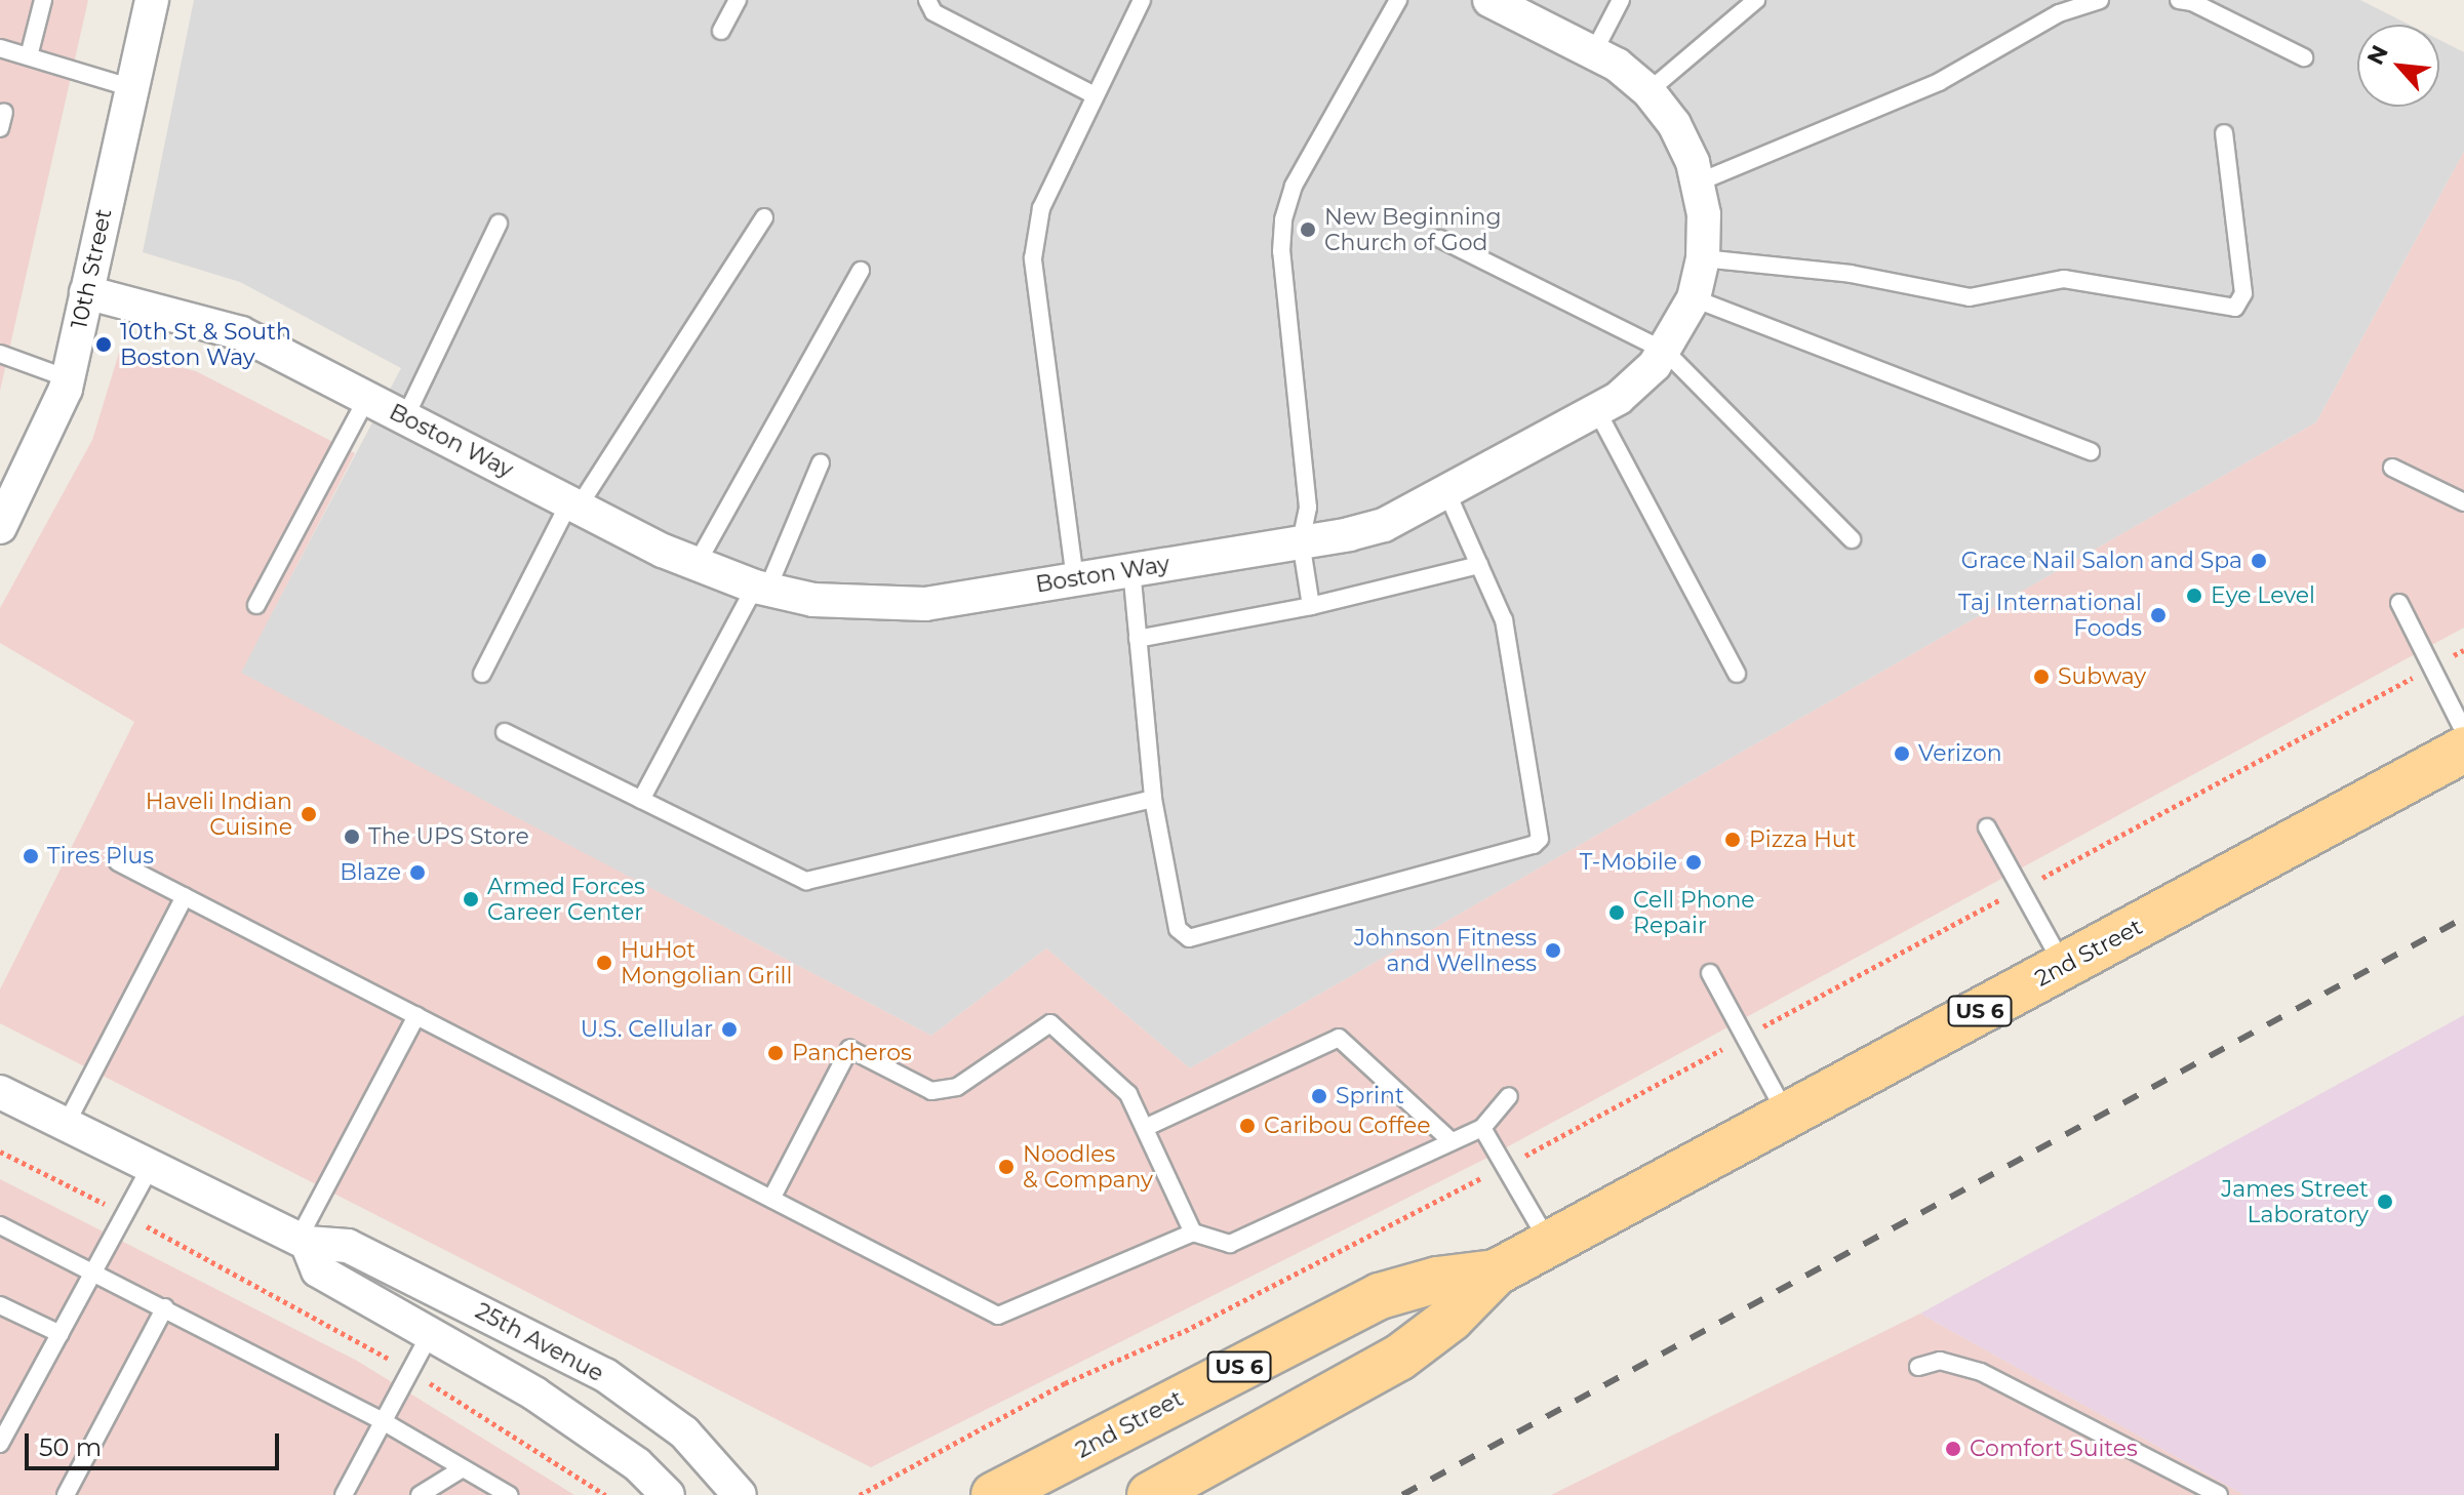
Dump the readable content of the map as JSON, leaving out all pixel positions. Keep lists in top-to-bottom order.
{
  "streets": {
    "main road": ["2nd Street", "US 6"],
    "street": ["10th Street", "Boston Way", "25th Avenue"]
  },
  "crossings": [
    ["10th Street", "Boston Way"]
  ],
  "places": [
    "New Beginning Church of God",
    "10th St & South Boston Way",
    "Grace Nail Salon and Spa",
    "Eye Level",
    "Taj International Foods",
    "Subway",
    "Verizon",
    "Haveli Indian Cuisine",
    "The UPS Store",
    "Pizza Hut",
    "Tires Plus",
    "T-Mobile",
    "Blaze",
    "Armed Forces Career Center",
    "Cell Phone Repair",
    "Johnson Fitness and Wellness",
    "HuHot Mongolian Grill",
    "U.S. Cellular",
    "Pancheros",
    "Sprint",
    "Caribou Coffee",
    "Noodles & Company",
    "James Street Laboratory",
    "Comfort Suites"
  ],
  "scale_bar": "50 m",
  "north": "top left"
}
